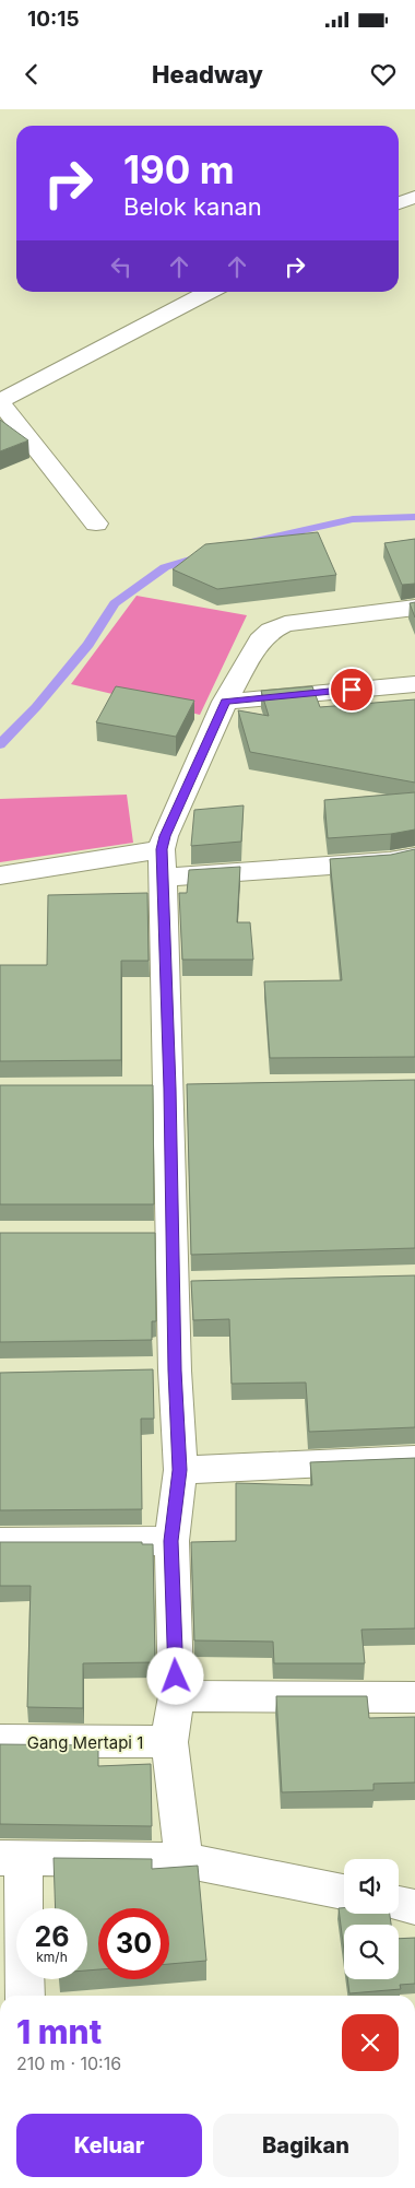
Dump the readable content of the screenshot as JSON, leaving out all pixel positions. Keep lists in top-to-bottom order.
{
  "streets": {
    "street": ["Gang Mertapi 1"]
  },
  "page": {
    "status": "10:15",
    "header": "Headway",
    "turn": ["190 m", "Belok kanan"],
    "speed": "26 km/h",
    "limit": "30",
    "heading": ["1 mnt", "210 m · 10:16"],
    "buttons": ["Keluar", "Bagikan"]
  }
}
